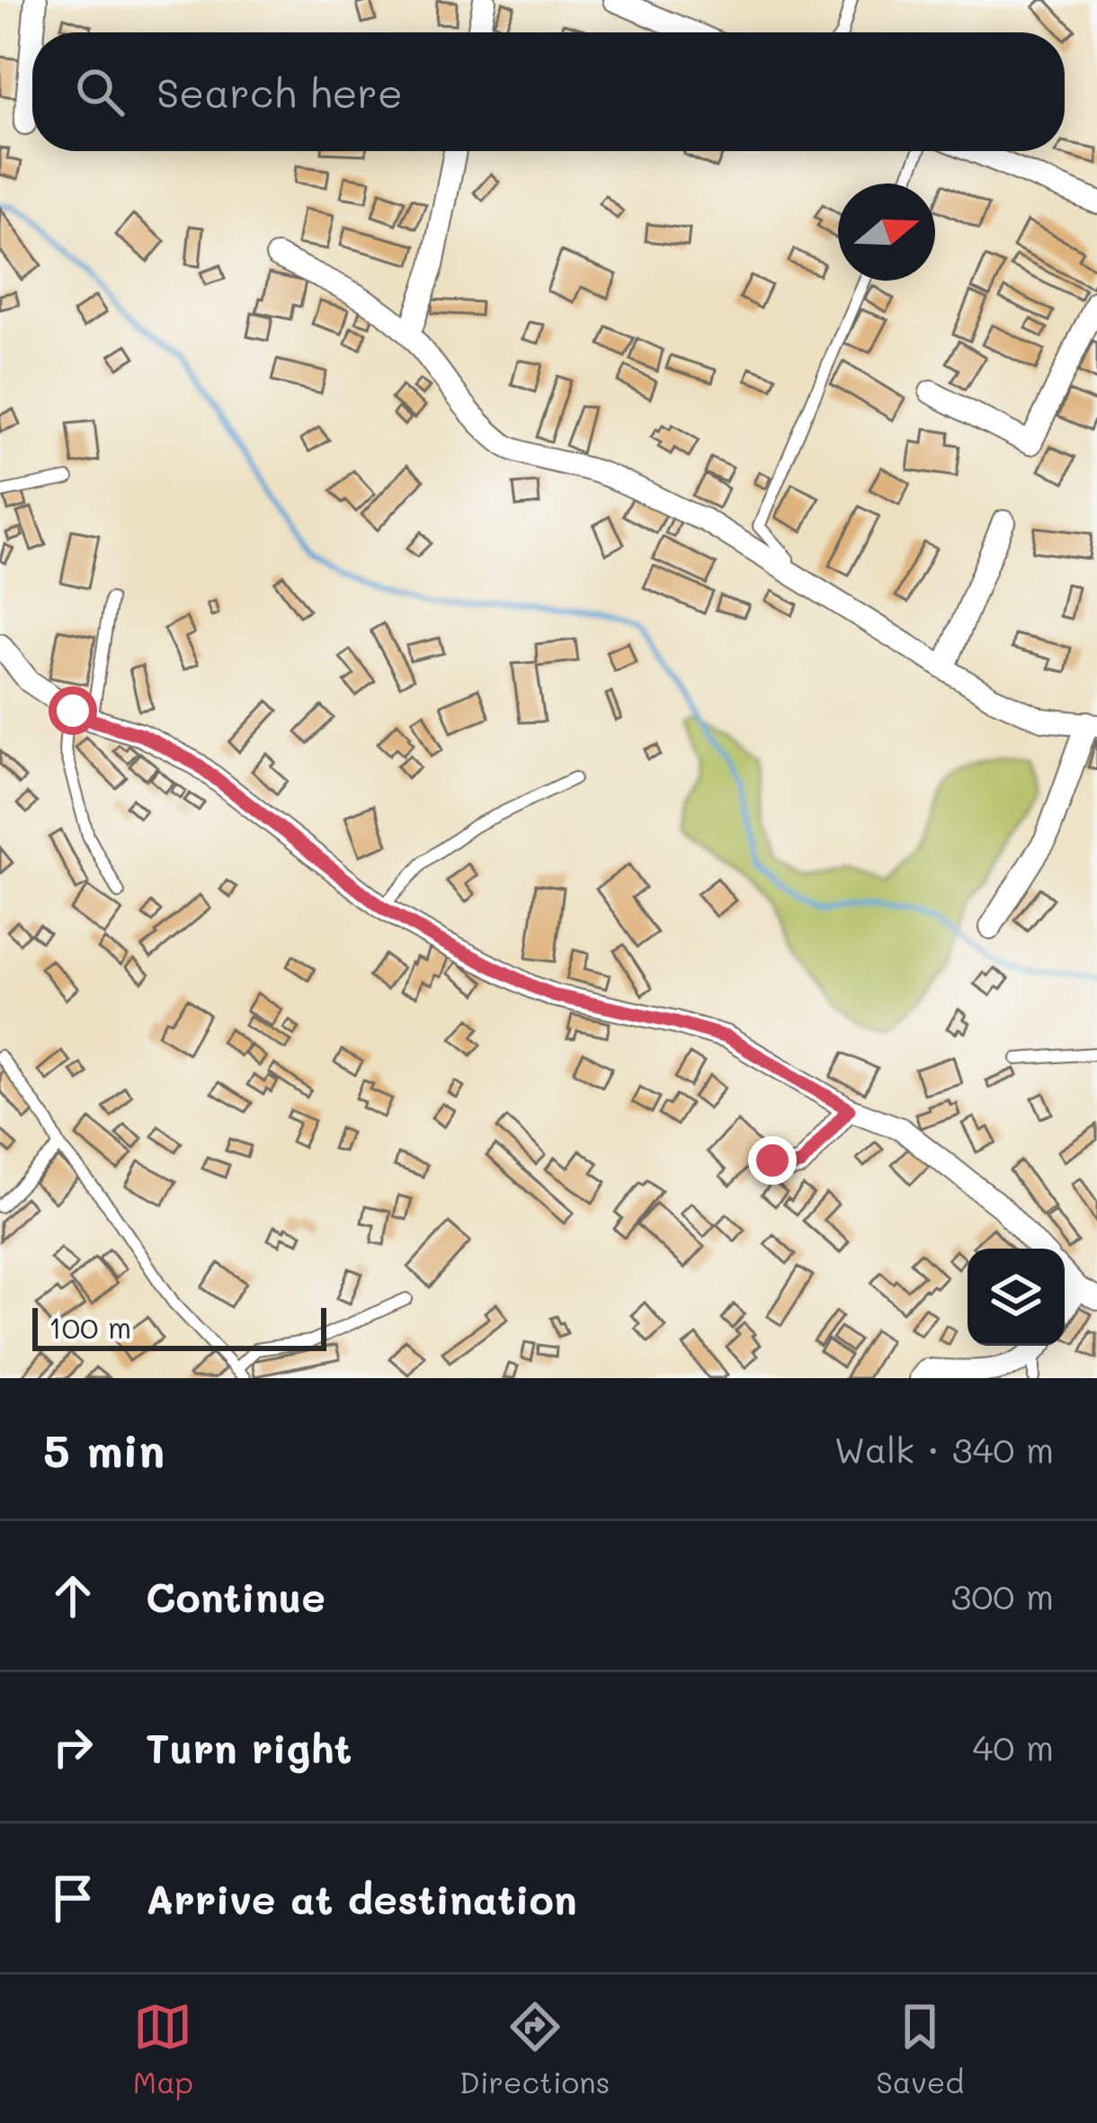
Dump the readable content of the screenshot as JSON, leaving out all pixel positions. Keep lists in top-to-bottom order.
{
  "scale_bar": "100 m",
  "north": "right",
  "page": {
    "search": "Search here",
    "scale": "100 m",
    "heading": ["5 min", "Walk · 340 m"],
    "list": [
      ["Continue", "300 m"],
      ["Turn right", "40 m"],
      "Arrive at destination"
    ],
    "nav": ["Map", "Directions", "Saved"]
  }
}
